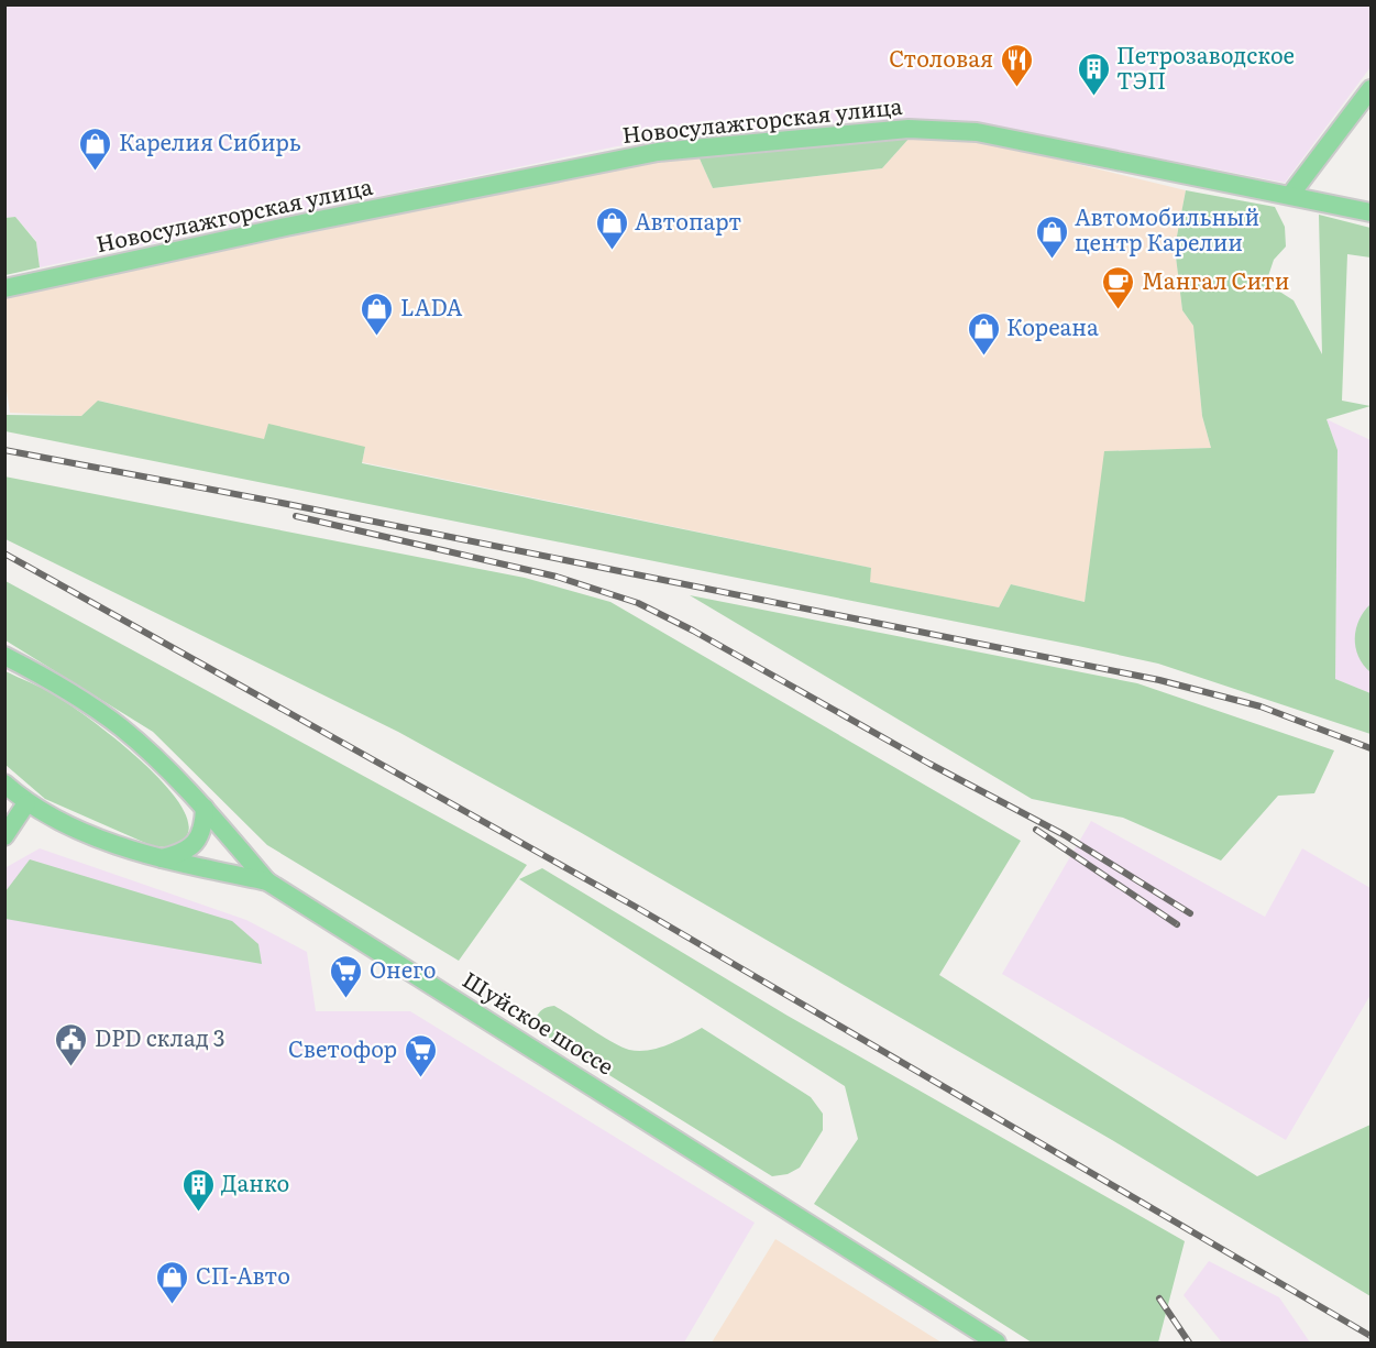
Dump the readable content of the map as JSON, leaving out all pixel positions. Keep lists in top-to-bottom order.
{
  "streets": {
    "main road": ["Новосулажгорская улица", "Шуйское шоссе"]
  },
  "places": {
    "restaurant": ["Столовая"],
    "building": ["Петрозаводское ТЭП", "Данко"],
    "shop": [
      "Карелия Сибирь",
      "Автопарт",
      "Автомобильный центр Карелии",
      "LADA",
      "Кореана",
      "СП-Авто"
    ],
    "cafe": ["Мангал Сити"],
    "supermarket": ["Онего", "Светофор"],
    "public building": ["DPD склад 3"]
  }
}
